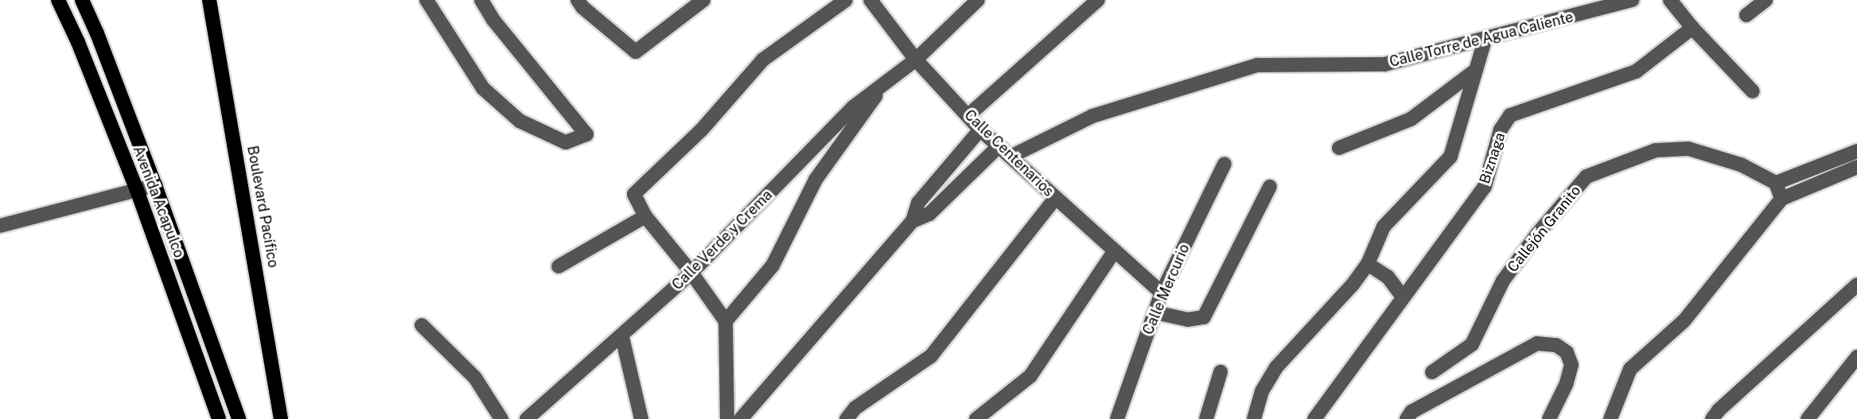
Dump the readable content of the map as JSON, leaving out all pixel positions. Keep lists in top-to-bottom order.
{
  "streets": {
    "main road": ["Avenida Acapulco", "Boulevard Pacífico"],
    "street": [
      "Calle Torre de Agua Caliente",
      "Calle Centenarios",
      "Biznaga",
      "Callejón Granito",
      "Calle Verde y Crema",
      "Calle Mercurio"
    ]
  },
  "crossings": [
    ["Calle Torre de Agua Caliente", "Calle Centenarios"],
    ["Calle Centenarios", "Calle Verde y Crema"],
    ["Calle Centenarios", "Calle Mercurio"]
  ]
}
